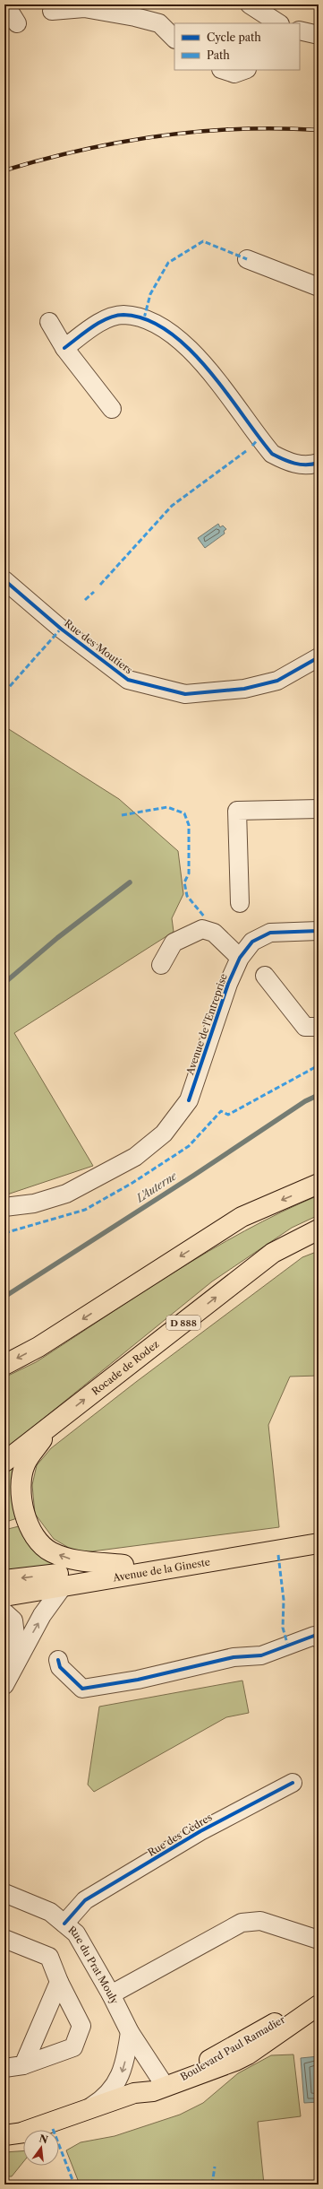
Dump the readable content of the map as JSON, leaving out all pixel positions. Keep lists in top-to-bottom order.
{
  "streets": {
    "main road": [
      "D 888",
      "Rocade de Rodez",
      "Avenue de la Gineste",
      "Boulevard Paul Ramadier"
    ],
    "street": [
      "Rue des Moutiers",
      "Avenue de l'Entreprise",
      "Rue des Cèdres",
      "Rue du Prat Mouly"
    ]
  },
  "crossings": [
    ["Rocade de Rodez", "Avenue de la Gineste"],
    ["Rue des Cèdres", "Rue du Prat Mouly"],
    ["Rue du Prat Mouly", "Boulevard Paul Ramadier"]
  ],
  "water": ["L'Auterne"],
  "legend": ["Cycle path", "Path"],
  "north": "top"
}
